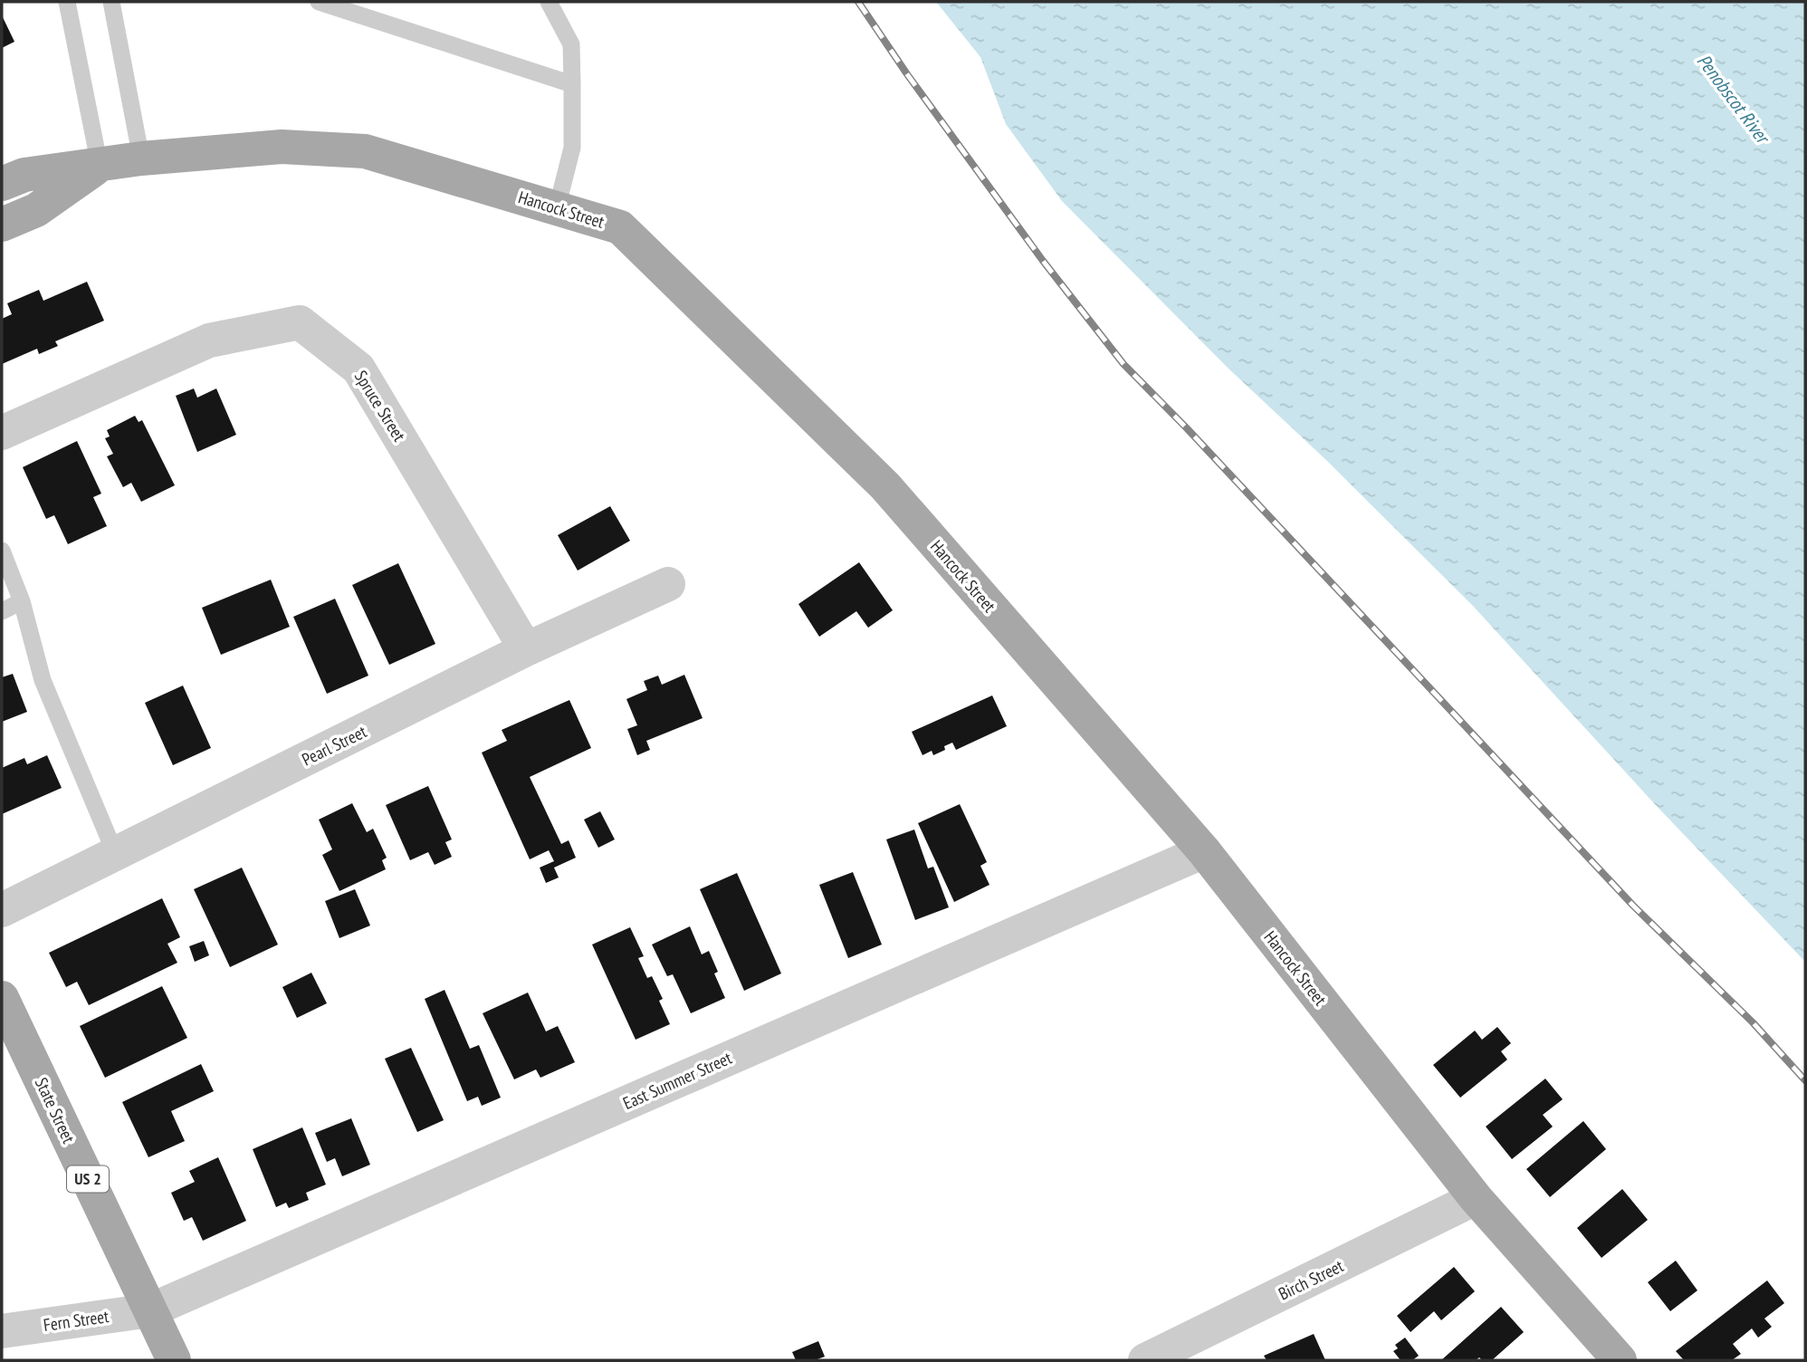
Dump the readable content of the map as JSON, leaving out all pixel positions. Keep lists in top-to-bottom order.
{
  "streets": {
    "main road": ["Hancock Street", "State Street", "US 2"],
    "street": [
      "Spruce Street",
      "Pearl Street",
      "East Summer Street",
      "Birch Street",
      "Fern Street"
    ]
  },
  "crossings": [
    ["Hancock Street", "East Summer Street"],
    ["Hancock Street", "Birch Street"],
    ["Spruce Street", "Pearl Street"],
    ["East Summer Street", "State Street"],
    ["East Summer Street", "Fern Street"],
    ["State Street", "Fern Street"]
  ],
  "water": ["Penobscot River"]
}
